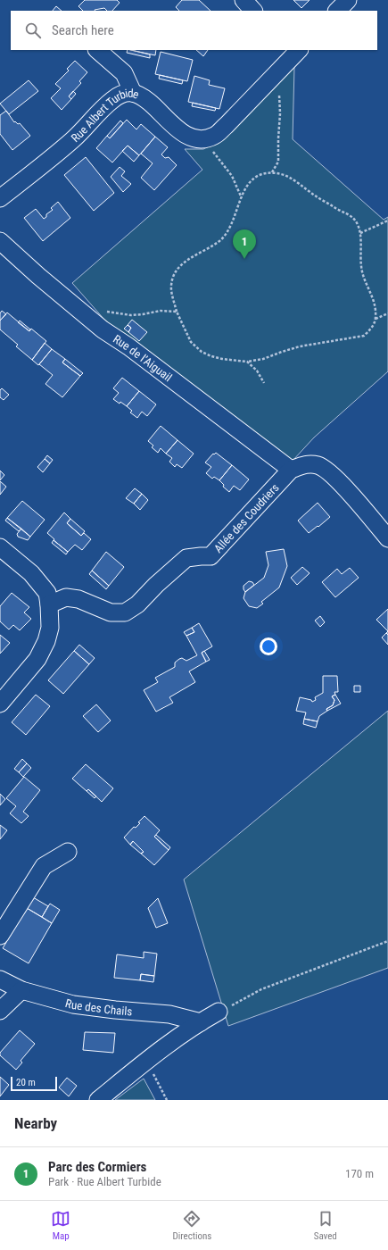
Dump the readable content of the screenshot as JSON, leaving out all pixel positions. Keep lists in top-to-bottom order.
{
  "streets": {
    "street": [
      "Rue Albert Turbide",
      "Rue de l’Aiguail",
      "Allée des Coudriers",
      "Rue des Chails"
    ]
  },
  "crossings": [
    ["Rue de l’Aiguail", "Allée des Coudriers"]
  ],
  "scale_bar": "20 m",
  "page": {
    "search": "Search here",
    "pins": "1",
    "scale": "20 m",
    "heading": "Nearby",
    "list": [
      {
        "mark": "1",
        "name": "Parc des Cormiers",
        "note": "Park · Rue Albert Turbide",
        "value": "170 m"
      }
    ],
    "nav": ["Map", "Directions", "Saved"]
  }
}
